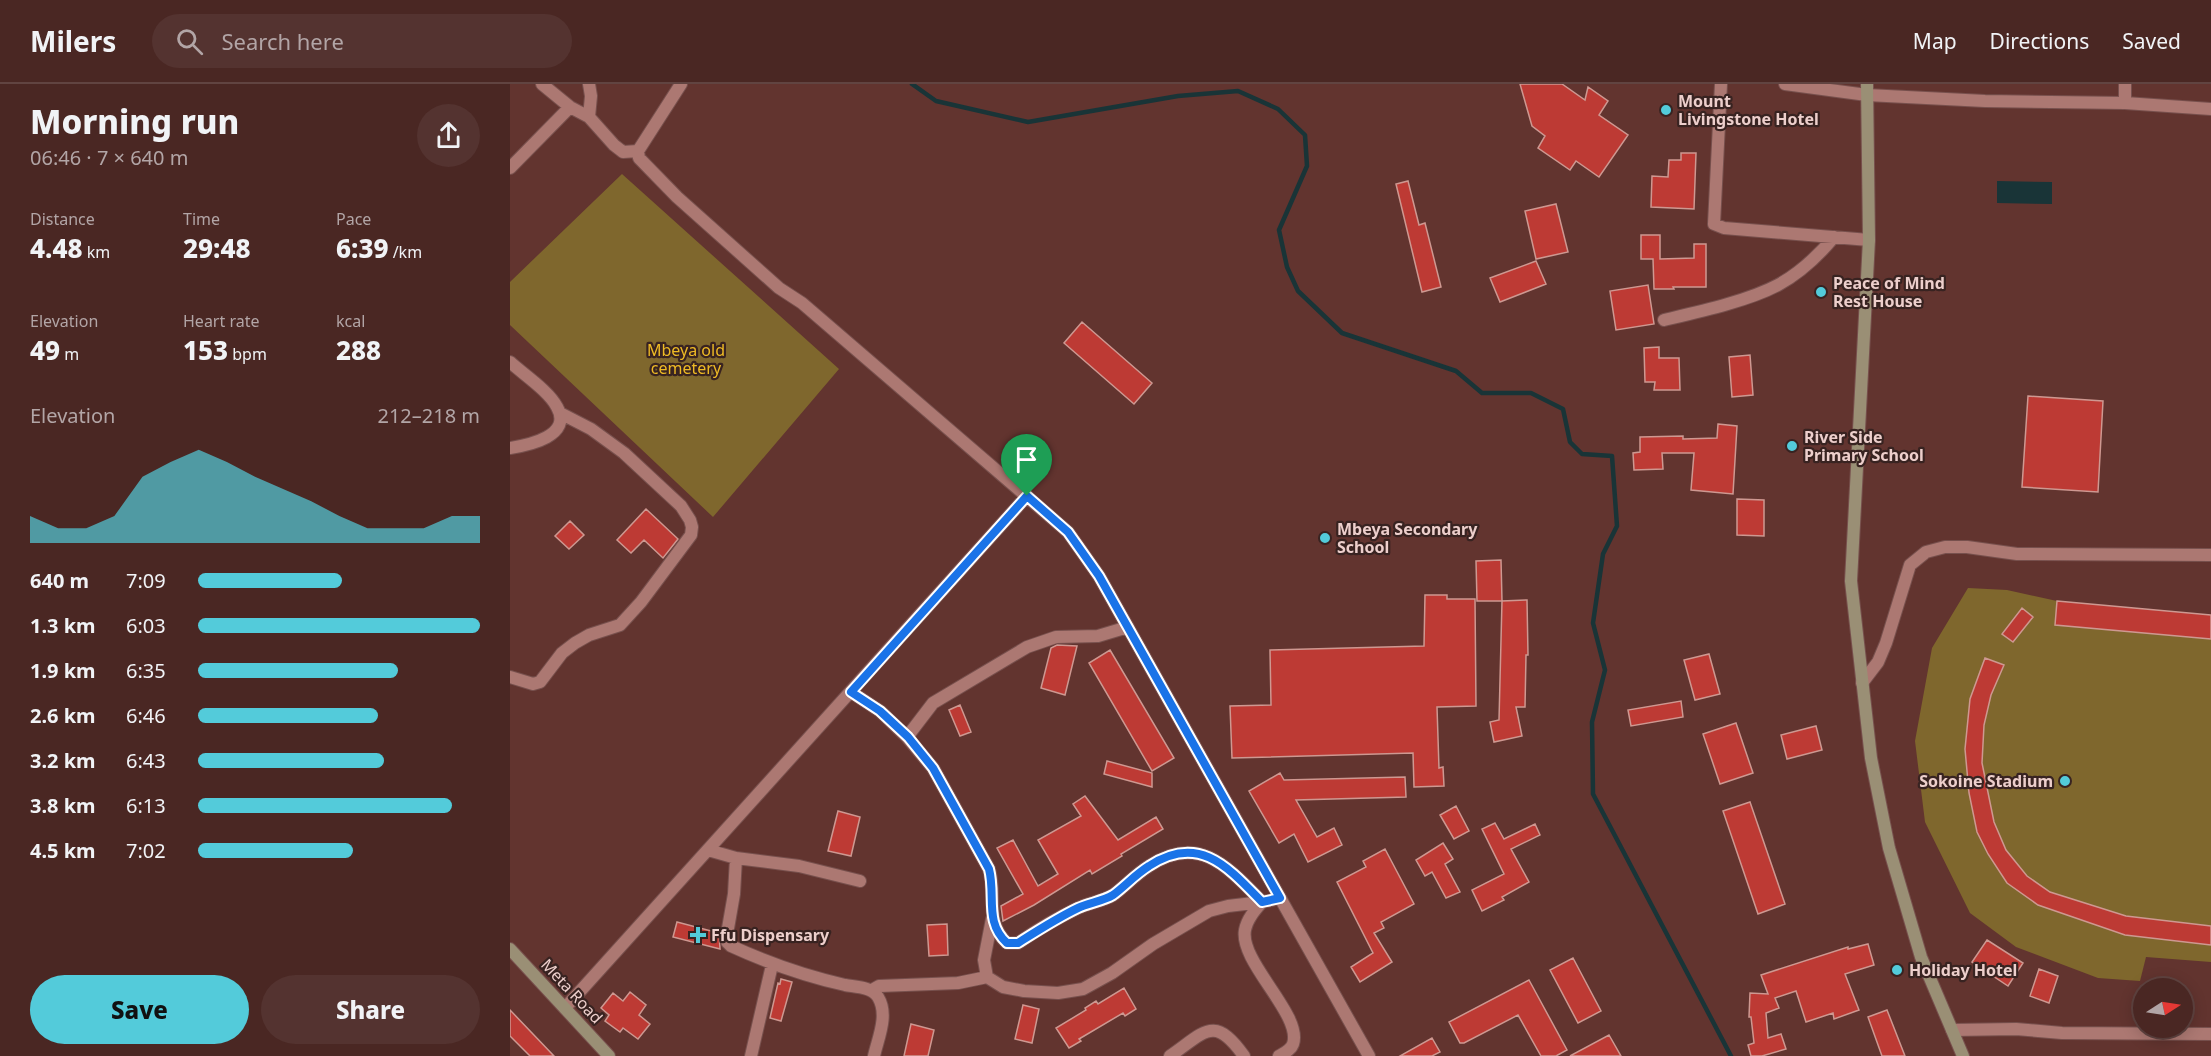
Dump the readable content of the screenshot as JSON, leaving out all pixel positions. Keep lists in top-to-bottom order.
{
  "streets": {
    "street": ["Meta Road"]
  },
  "parks": ["Mbeya old cemetery"],
  "places": {
    "other": [
      "Mount Livingstone Hotel",
      "Peace of Mind Rest House",
      "River Side Primary School",
      "Mbeya Secondary School",
      "Sokoine Stadium",
      "Holiday Hotel"
    ],
    "health": ["Ffu Dispensary"]
  },
  "north": "right",
  "page": {
    "header": "Milers",
    "search": "Search here",
    "nav": ["Map", "Directions", "Saved"],
    "heading": ["Morning run", "06:46 · 7 × 640 m"],
    "stats": [
      ["Distance", "4.48 km"],
      ["Time", "29:48"],
      ["Pace", "6:39 /km"],
      ["Elevation", "49 m"],
      ["Heart rate", "153 bpm"],
      ["kcal", "288"]
    ],
    "chart": ["Elevation", "212–218 m"],
    "list": [
      {
        "name": "640 m",
        "note": "7:09"
      },
      {
        "name": "1.3 km",
        "note": "6:03"
      },
      {
        "name": "1.9 km",
        "note": "6:35"
      },
      {
        "name": "2.6 km",
        "note": "6:46"
      },
      {
        "name": "3.2 km",
        "note": "6:43"
      },
      {
        "name": "3.8 km",
        "note": "6:13"
      },
      {
        "name": "4.5 km",
        "note": "7:02"
      }
    ],
    "buttons": ["Save", "Share"]
  }
}
